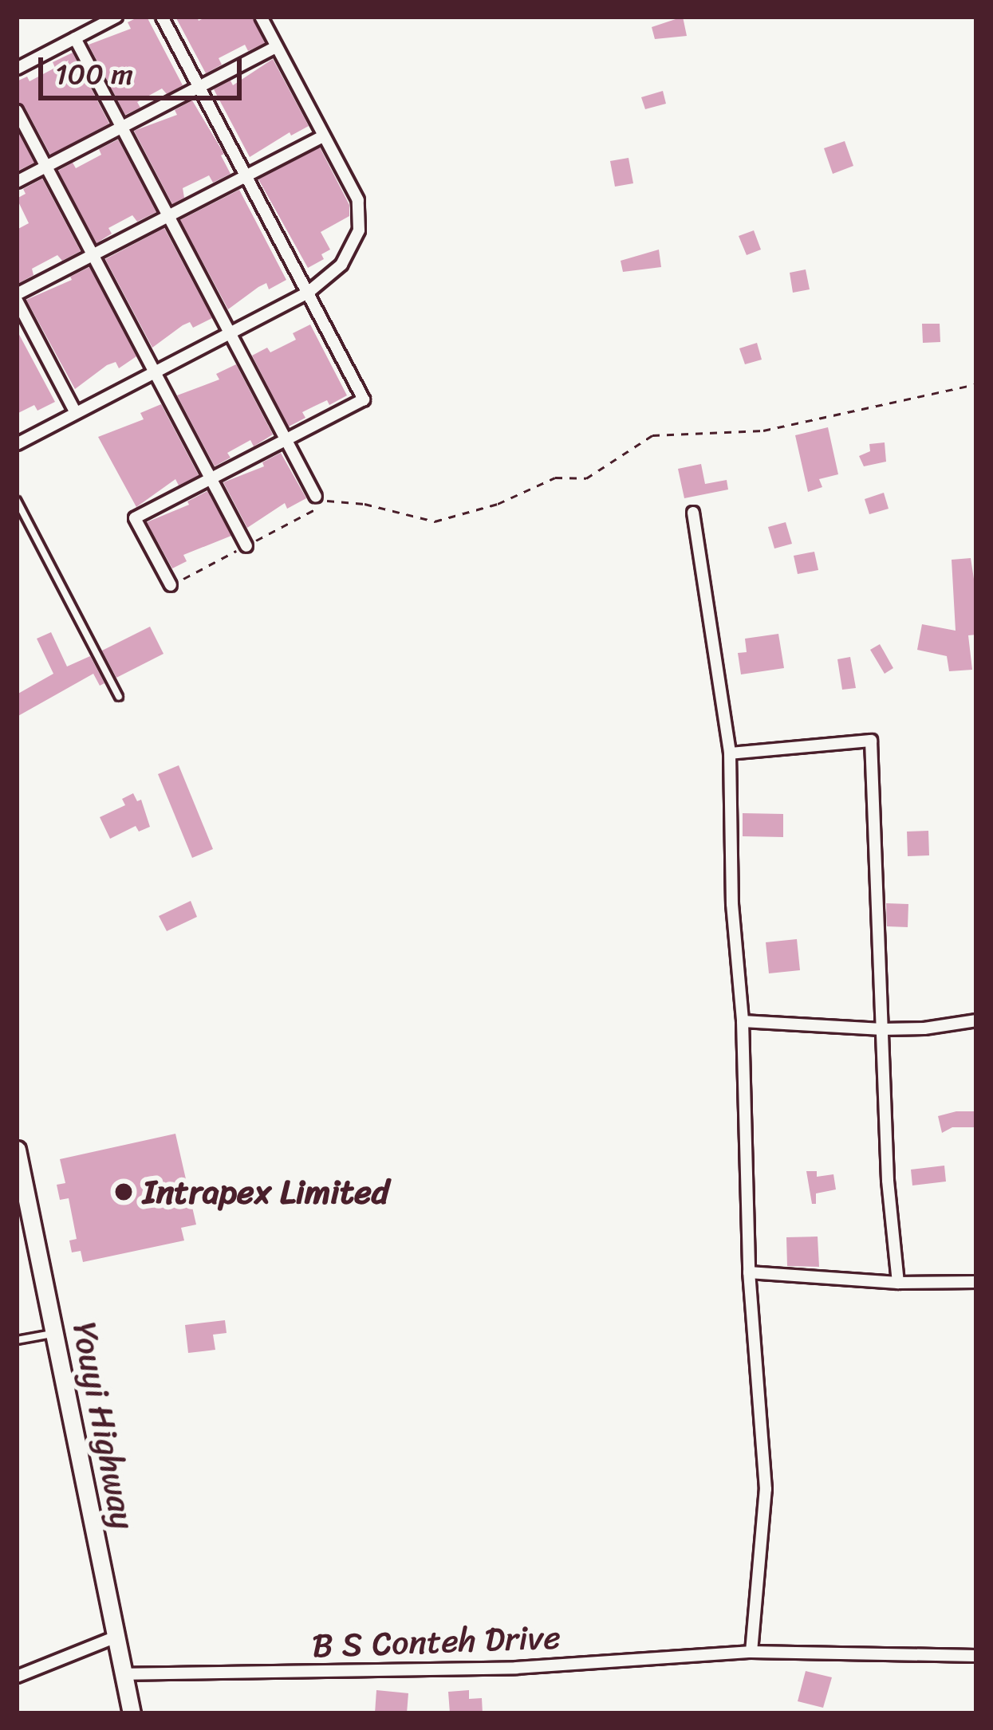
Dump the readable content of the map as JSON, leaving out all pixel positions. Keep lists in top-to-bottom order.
{
  "streets": {
    "main road": ["Youyi Highway"],
    "street": ["B S Conteh Drive"]
  },
  "crossings": [
    ["Youyi Highway", "B S Conteh Drive"]
  ],
  "places": ["Intrapex Limited"],
  "scale_bar": "100 m"
}
